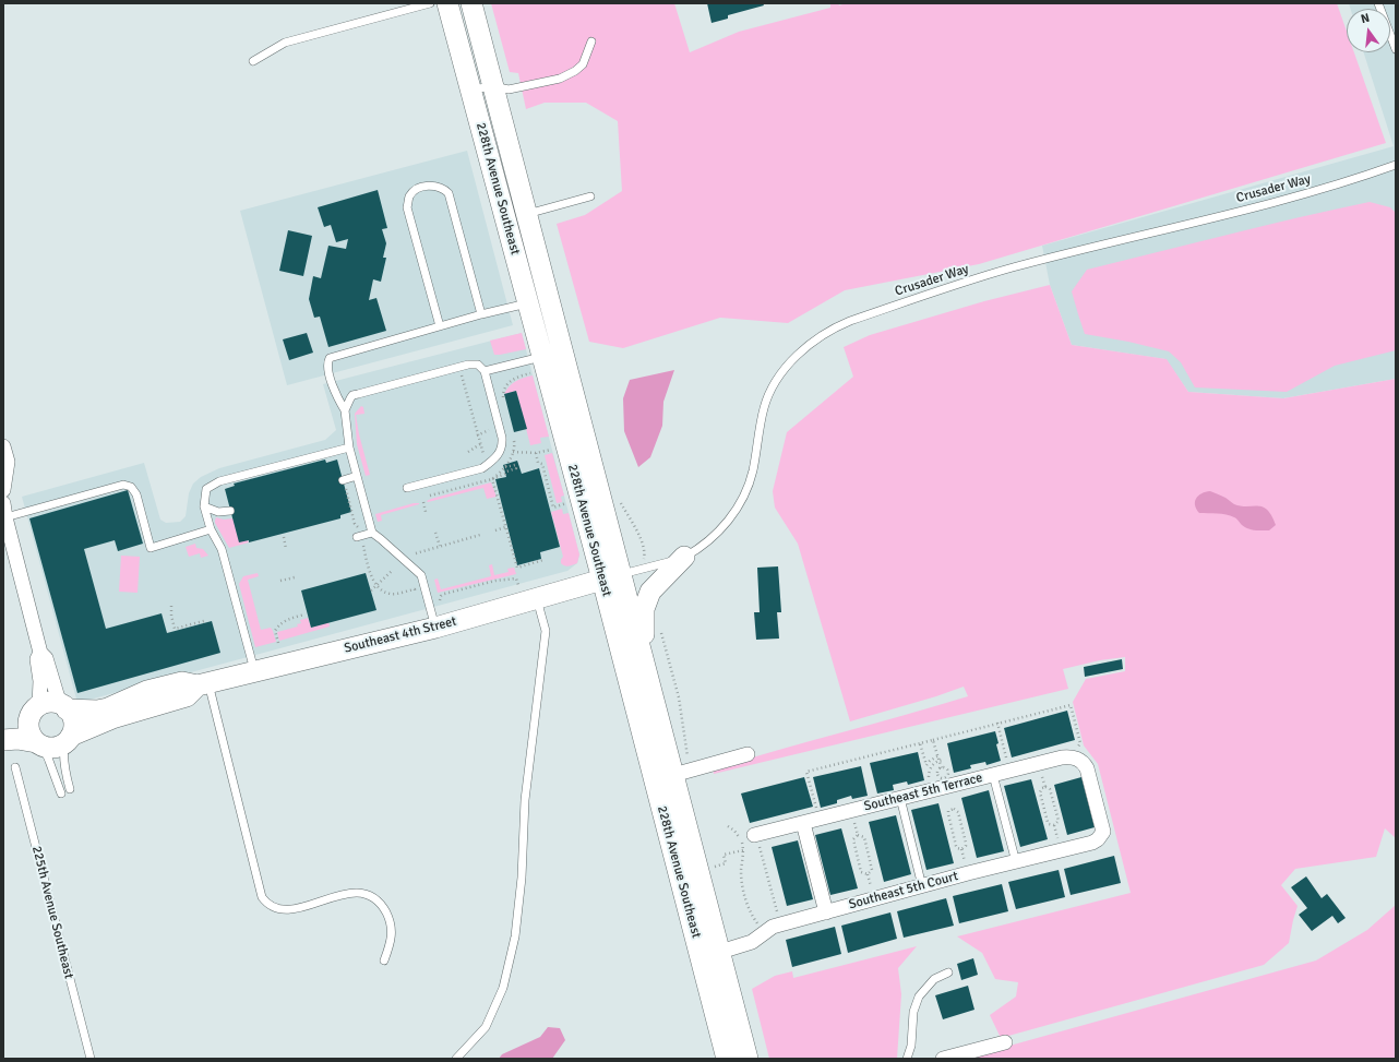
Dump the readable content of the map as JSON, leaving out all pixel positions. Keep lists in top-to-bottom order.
{
  "streets": {
    "main road": ["228th Avenue Southeast", "Southeast 4th Street"],
    "street": ["Southeast 5th Terrace", "Southeast 5th Court"],
    "lane": ["Crusader Way", "225th Avenue Southeast"]
  },
  "crossings": [
    ["228th Avenue Southeast", "Crusader Way"],
    ["228th Avenue Southeast", "Southeast 4th Street"],
    ["228th Avenue Southeast", "Southeast 5th Court"],
    ["Crusader Way", "Southeast 4th Street"],
    ["Southeast 5th Terrace", "Southeast 5th Court"]
  ],
  "north": "top"
}
